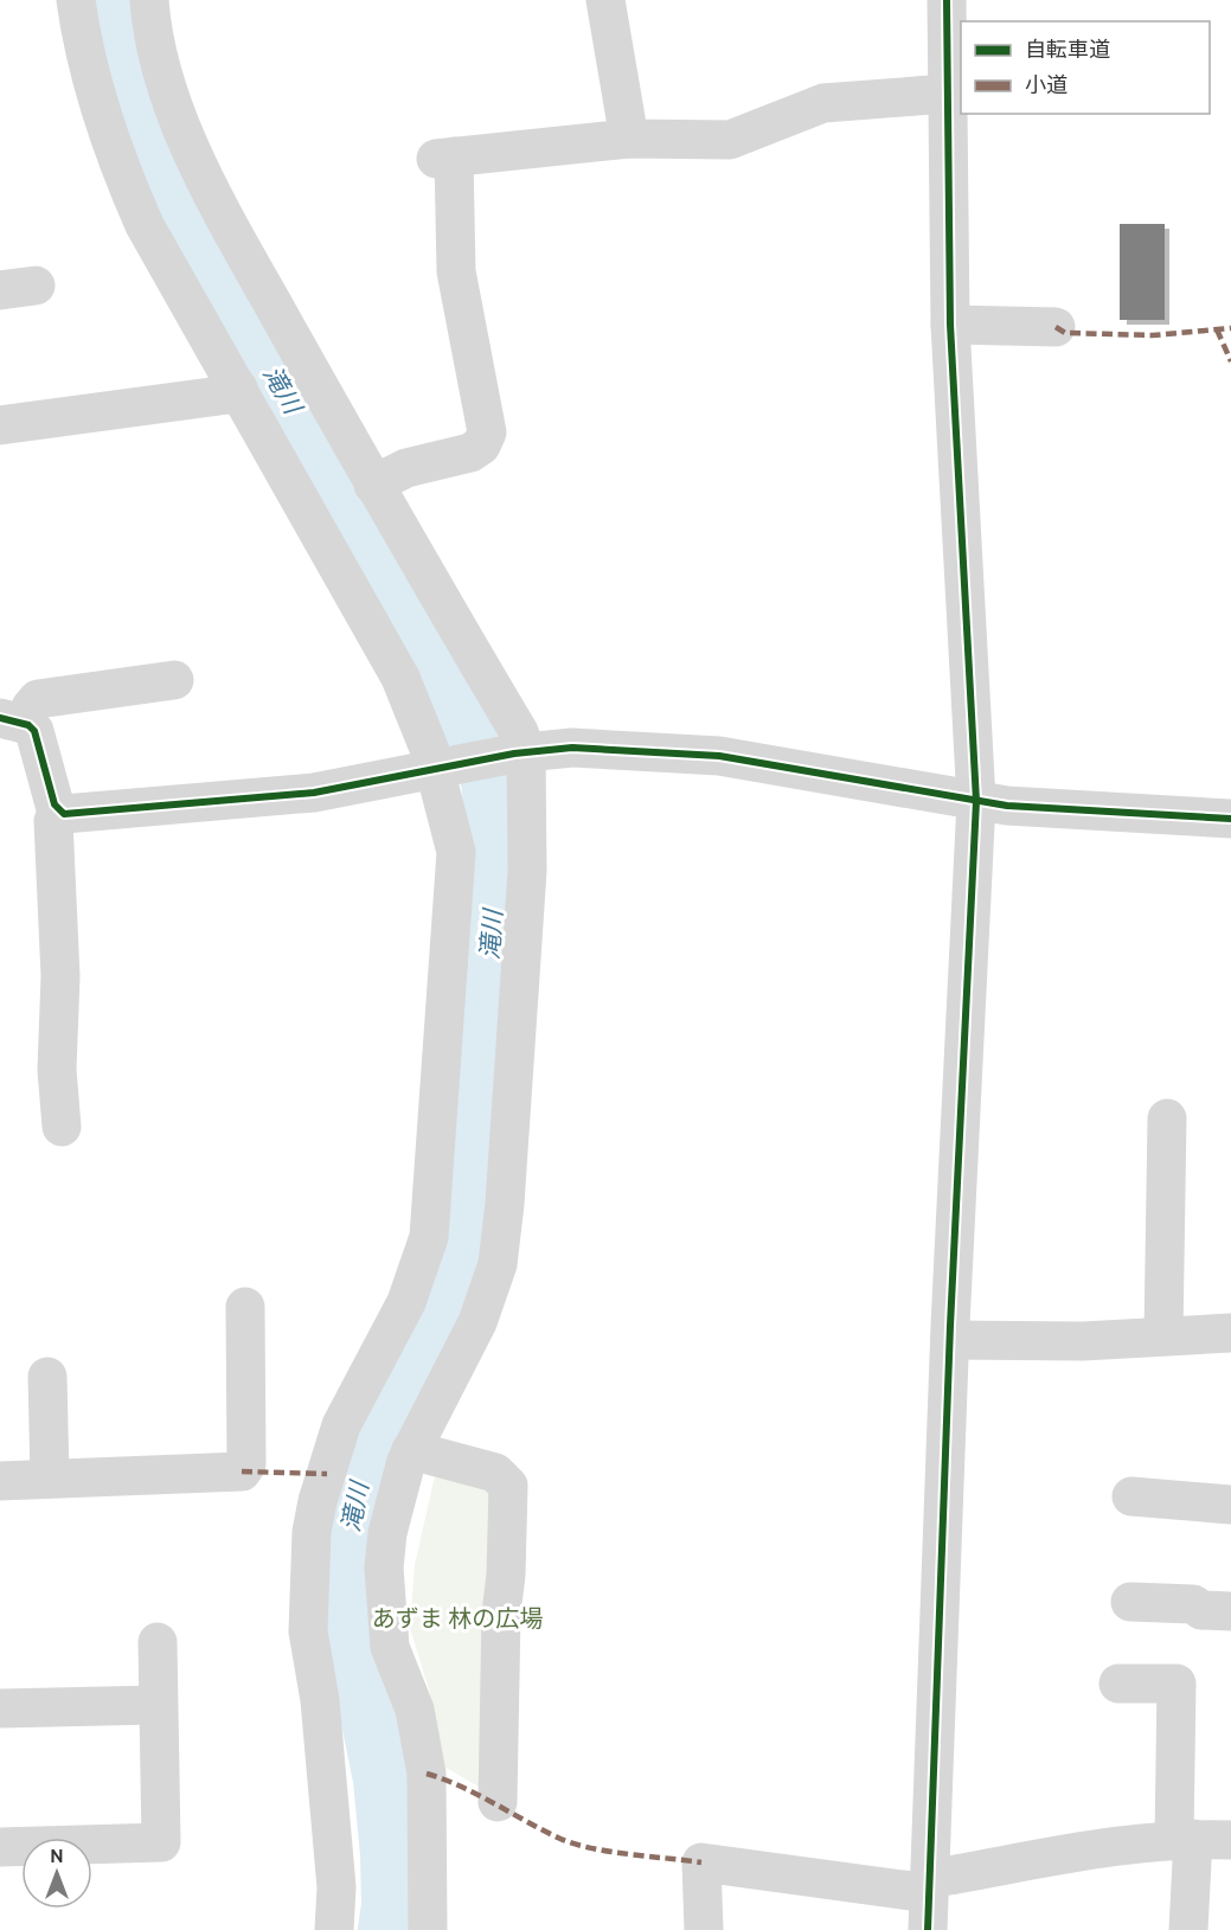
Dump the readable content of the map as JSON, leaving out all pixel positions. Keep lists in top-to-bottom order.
{
  "water": ["滝川"],
  "parks": ["あずま 林の広場"],
  "legend": ["自転車道", "小道"],
  "north": "top"
}
